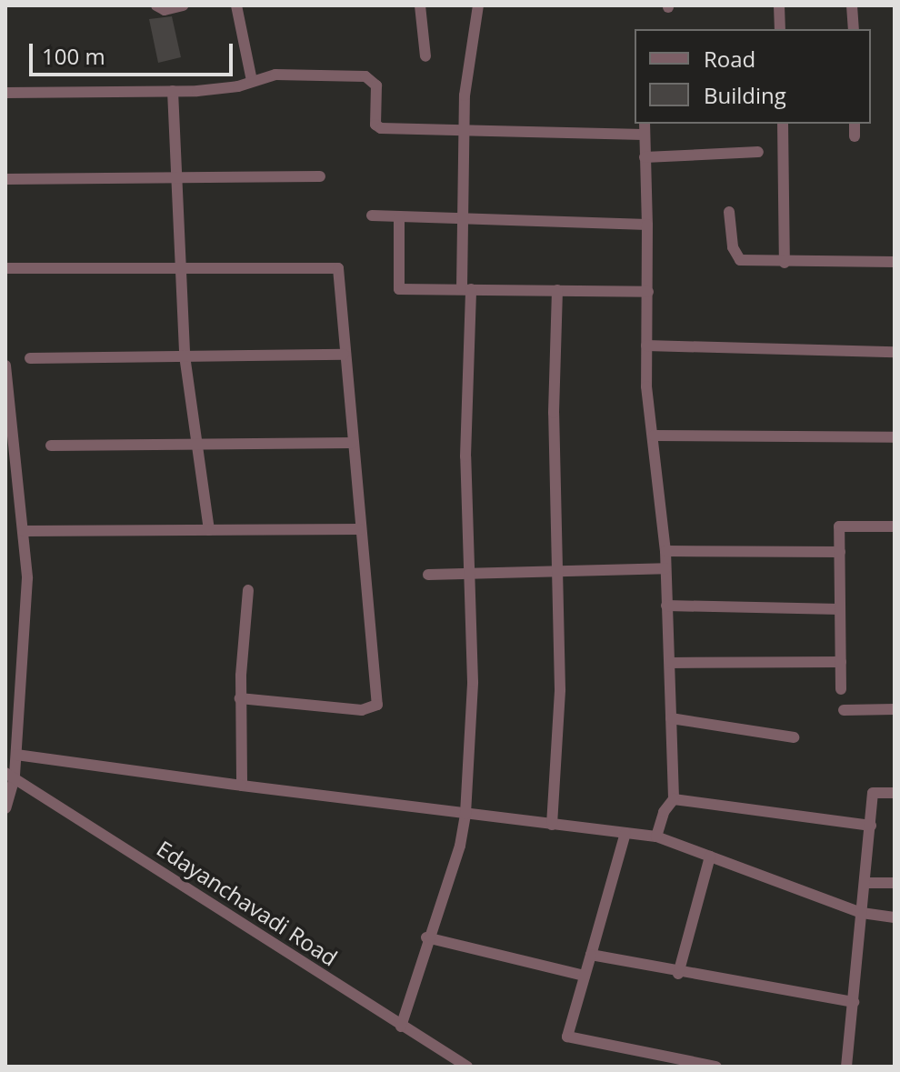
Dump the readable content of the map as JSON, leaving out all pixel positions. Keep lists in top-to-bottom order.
{
  "streets": {
    "street": ["Edayanchavadi Road"]
  },
  "legend": ["Road", "Building"],
  "scale_bar": "100 m"
}
